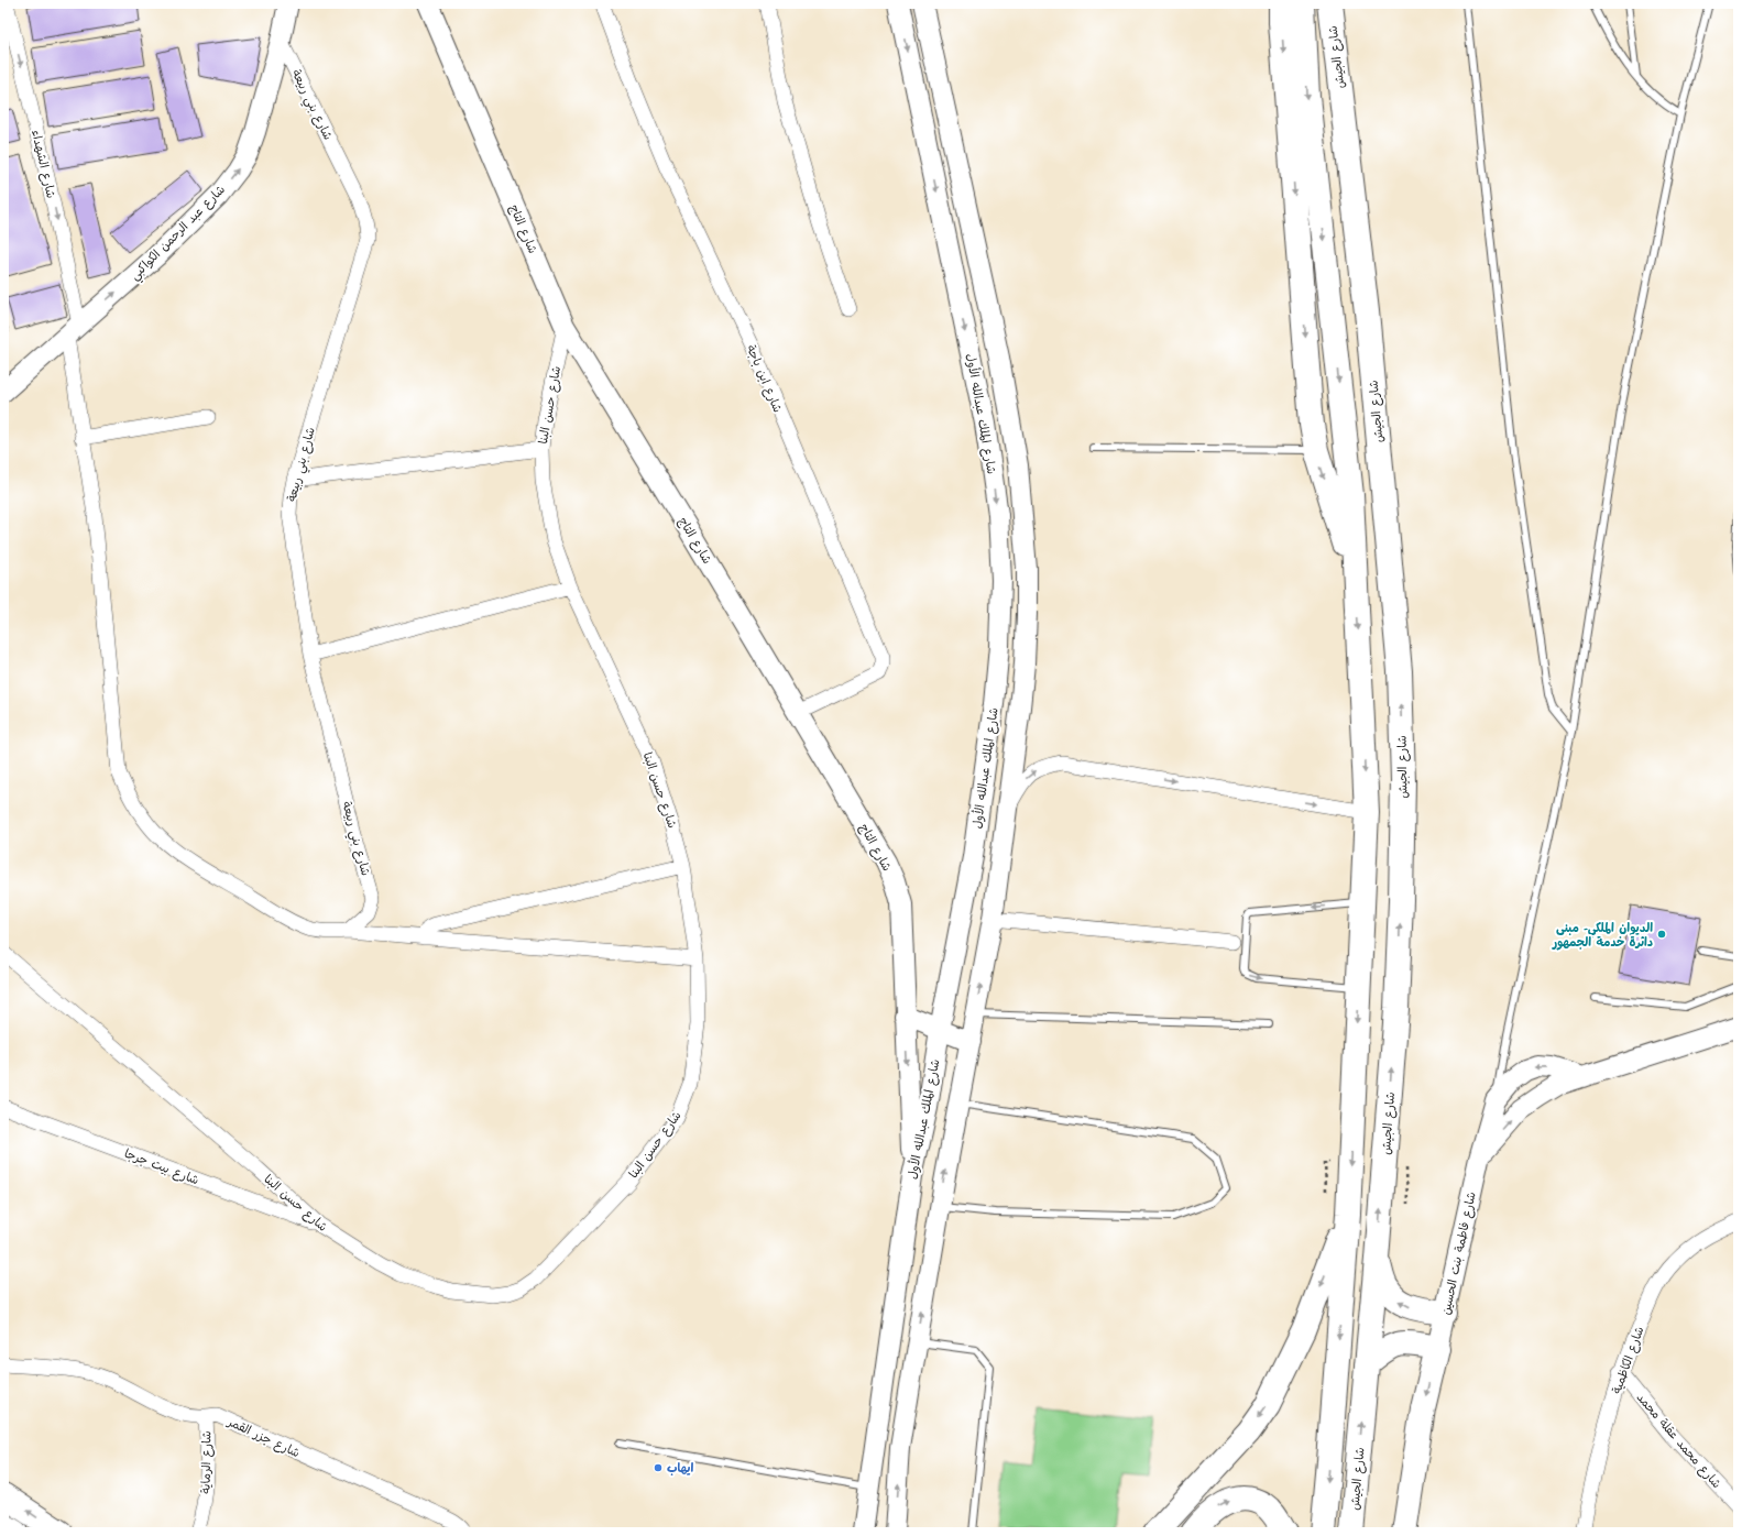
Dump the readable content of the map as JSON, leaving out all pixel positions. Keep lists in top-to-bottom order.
{
  "streets": {
    "highway": ["شارع الجيش"],
    "main road": [
      "شارع التاج",
      "شارع عبد الرحمن الكواكبي",
      "شارع الملك عبدالله الأول",
      "شارع فاطمة بنت الحسين"
    ],
    "street": [
      "شارع بني ربيعة",
      "شارع الشهداء",
      "شارع ابن باجة",
      "شارع حسن البنا",
      "شارع بيت جرجا",
      "شارع الكاظمية",
      "شارع جزر القمر",
      "شارع محمد عقلة محمد",
      "شارع الرماية"
    ]
  },
  "crossings": [
    ["شارع بني ربيعة", "شارع عبد الرحمن الكواكبي"],
    ["شارع الشهداء", "شارع عبد الرحمن الكواكبي"],
    ["شارع التاج", "شارع ابن باجة"],
    ["شارع التاج", "شارع حسن البنا"],
    ["شارع التاج", "شارع الملك عبدالله الأول"],
    ["شارع حسن البنا", "شارع بيت جرجا"],
    ["شارع الكاظمية", "شارع محمد عقلة محمد"],
    ["شارع جزر القمر", "شارع الرماية"]
  ],
  "one_way": ["شارع الشهداء", "شارع عبد الرحمن الكواكبي"],
  "places": ["الديوان الملكي- مبنى دائرة خدمة الجمهور", "ايهاب"]
}
